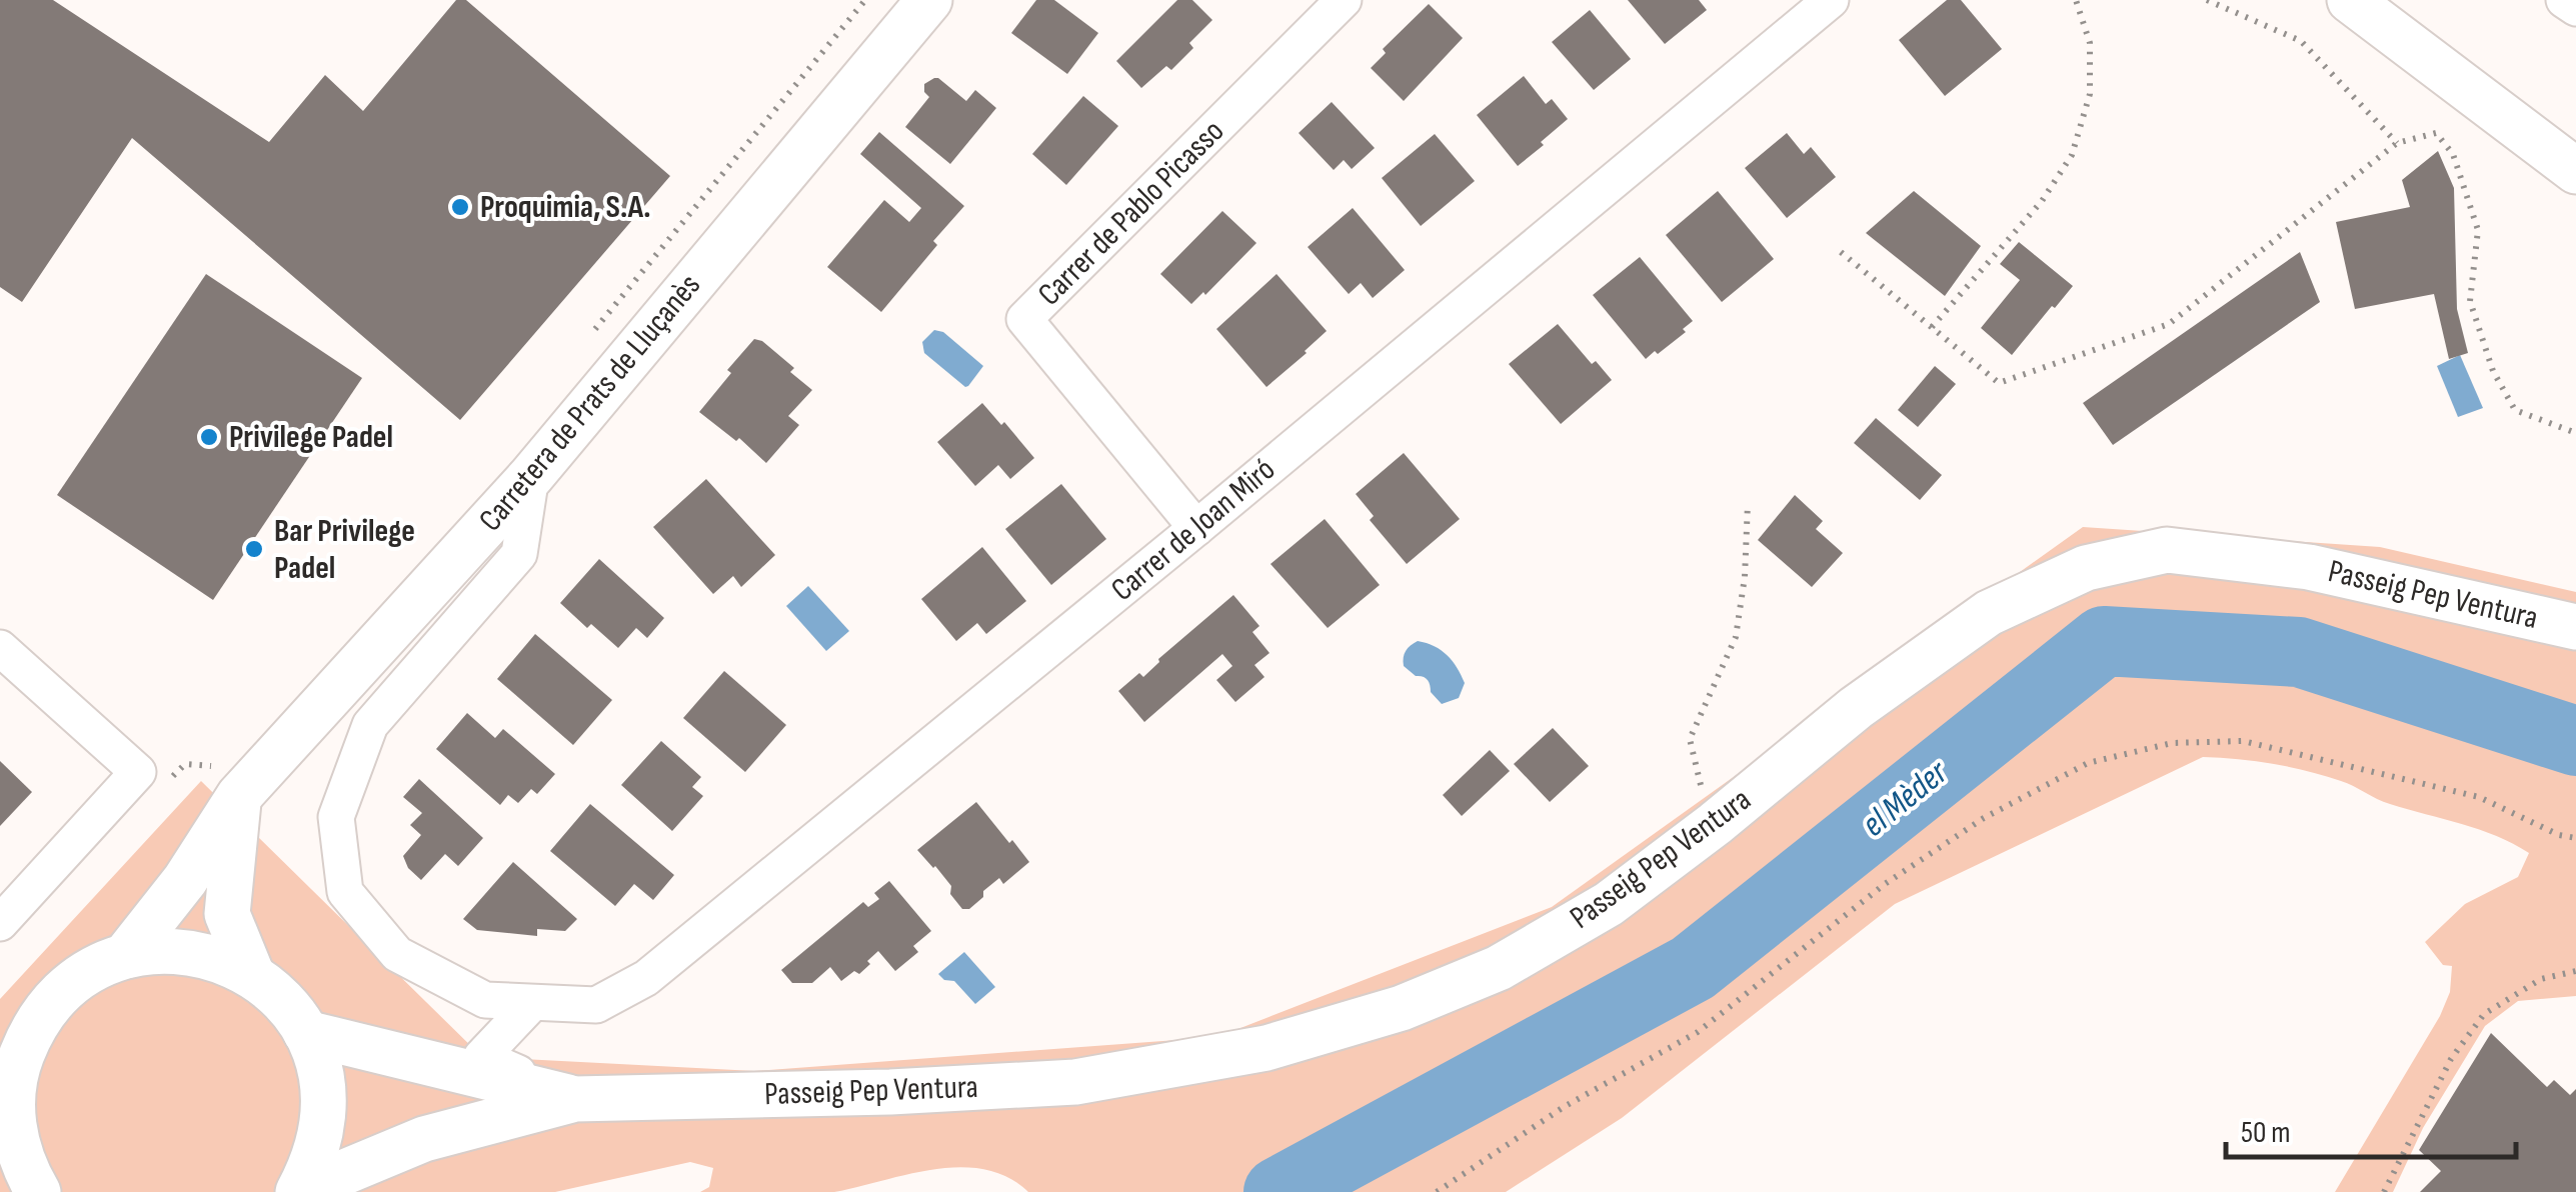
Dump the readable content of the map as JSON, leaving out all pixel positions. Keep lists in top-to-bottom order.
{
  "streets": {
    "street": [
      "Carrer de Pablo Picasso",
      "Carretera de Prats de Lluçanès",
      "Carrer de Joan Miró",
      "Passeig Pep Ventura"
    ]
  },
  "crossings": [
    ["Carrer de Pablo Picasso", "Carrer de Joan Miró"],
    ["Carretera de Prats de Lluçanès", "Carrer de Joan Miró"]
  ],
  "water": ["el Mèder"],
  "places": ["Proquimia, S.A.", "Privilege Padel", "Bar Privilege Padel"],
  "scale_bar": "50 m"
}
